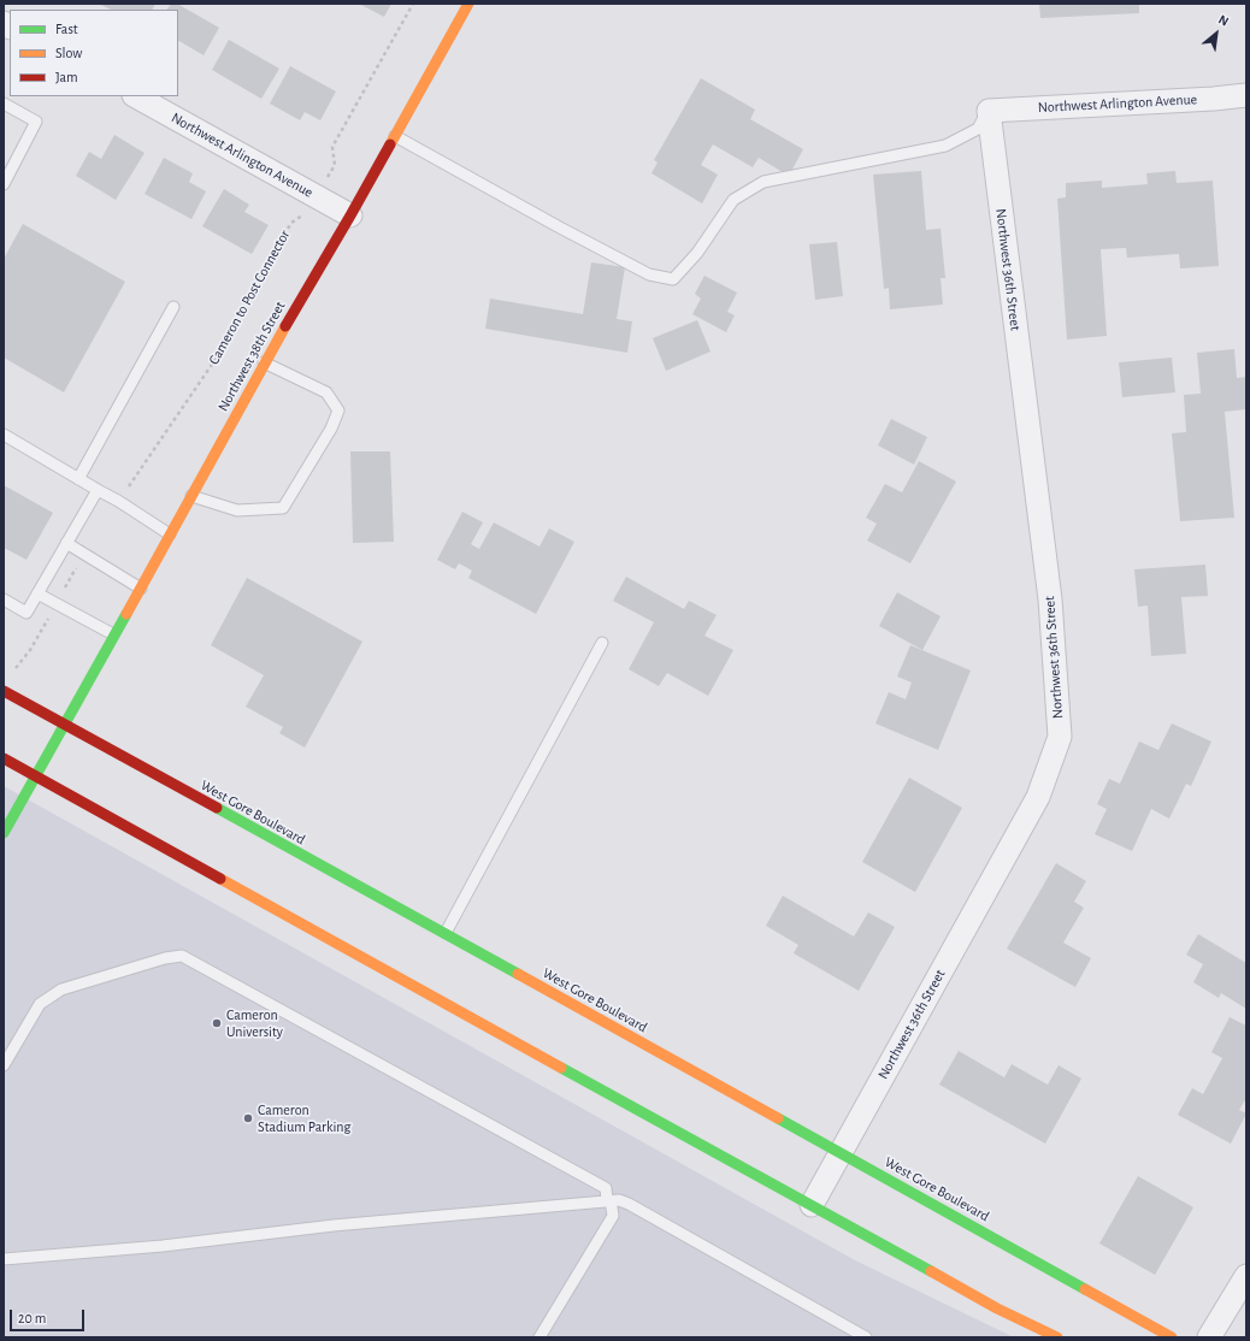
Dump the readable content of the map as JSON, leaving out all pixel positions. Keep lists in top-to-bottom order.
{
  "streets": {
    "main road": ["Northwest 38th Street", "West Gore Boulevard"],
    "street": ["Northwest Arlington Avenue", "Northwest 36th Street"],
    "path": ["Cameron to Post Connector"]
  },
  "crossings": [
    ["Northwest Arlington Avenue", "Northwest 36th Street"],
    ["Northwest Arlington Avenue", "Cameron to Post Connector"],
    ["Northwest Arlington Avenue", "Northwest 38th Street"],
    ["Northwest 36th Street", "West Gore Boulevard"],
    ["Northwest 38th Street", "West Gore Boulevard"]
  ],
  "places": ["Cameron University", "Cameron Stadium Parking"],
  "legend": ["Fast", "Slow", "Jam"],
  "scale_bar": "20 m",
  "north": "top right"
}
